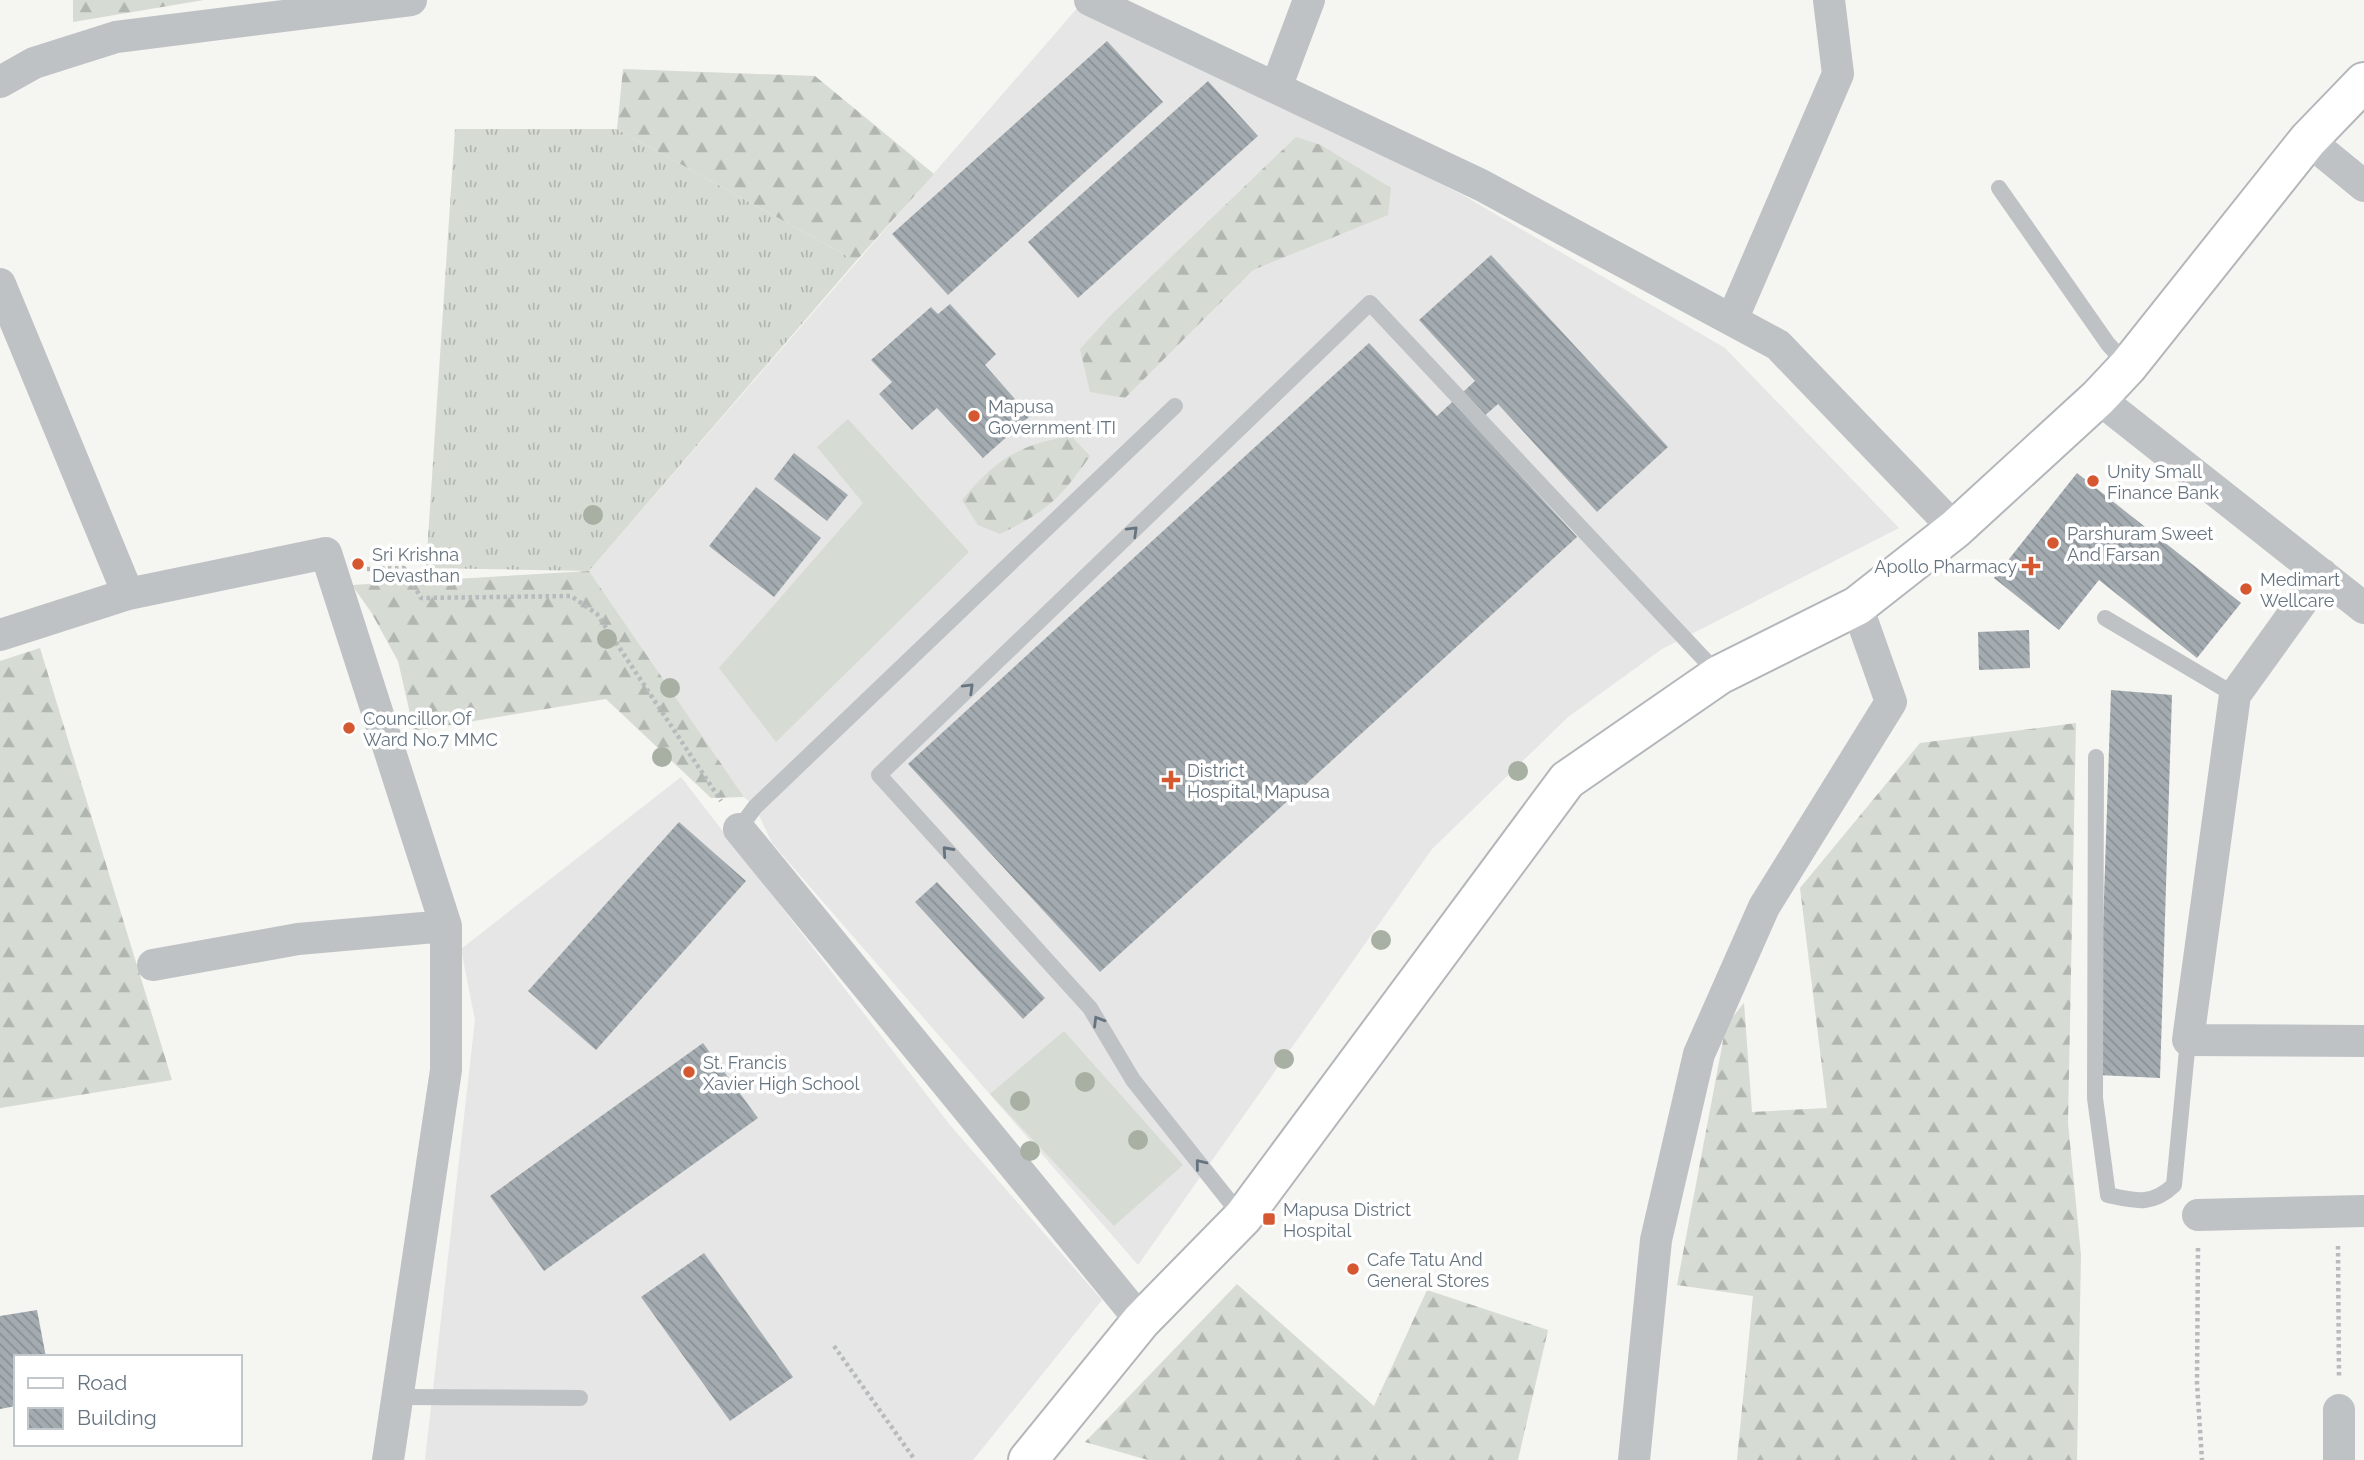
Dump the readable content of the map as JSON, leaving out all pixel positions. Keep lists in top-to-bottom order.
{
  "places": {
    "other": [
      "Mapusa Government ITI",
      "Unity Small Finance Bank",
      "Parshuram Sweet And Farsan",
      "Sri Krishna Devasthan",
      "Medimart Wellcare",
      "Councillor Of Ward No.7 MMC",
      "St. Francis Xavier High School",
      "Cafe Tatu And General Stores"
    ],
    "health": ["Apollo Pharmacy", "District Hospital, Mapusa"],
    "transit": ["Mapusa District Hospital"]
  },
  "legend": ["Road", "Building"]
}
